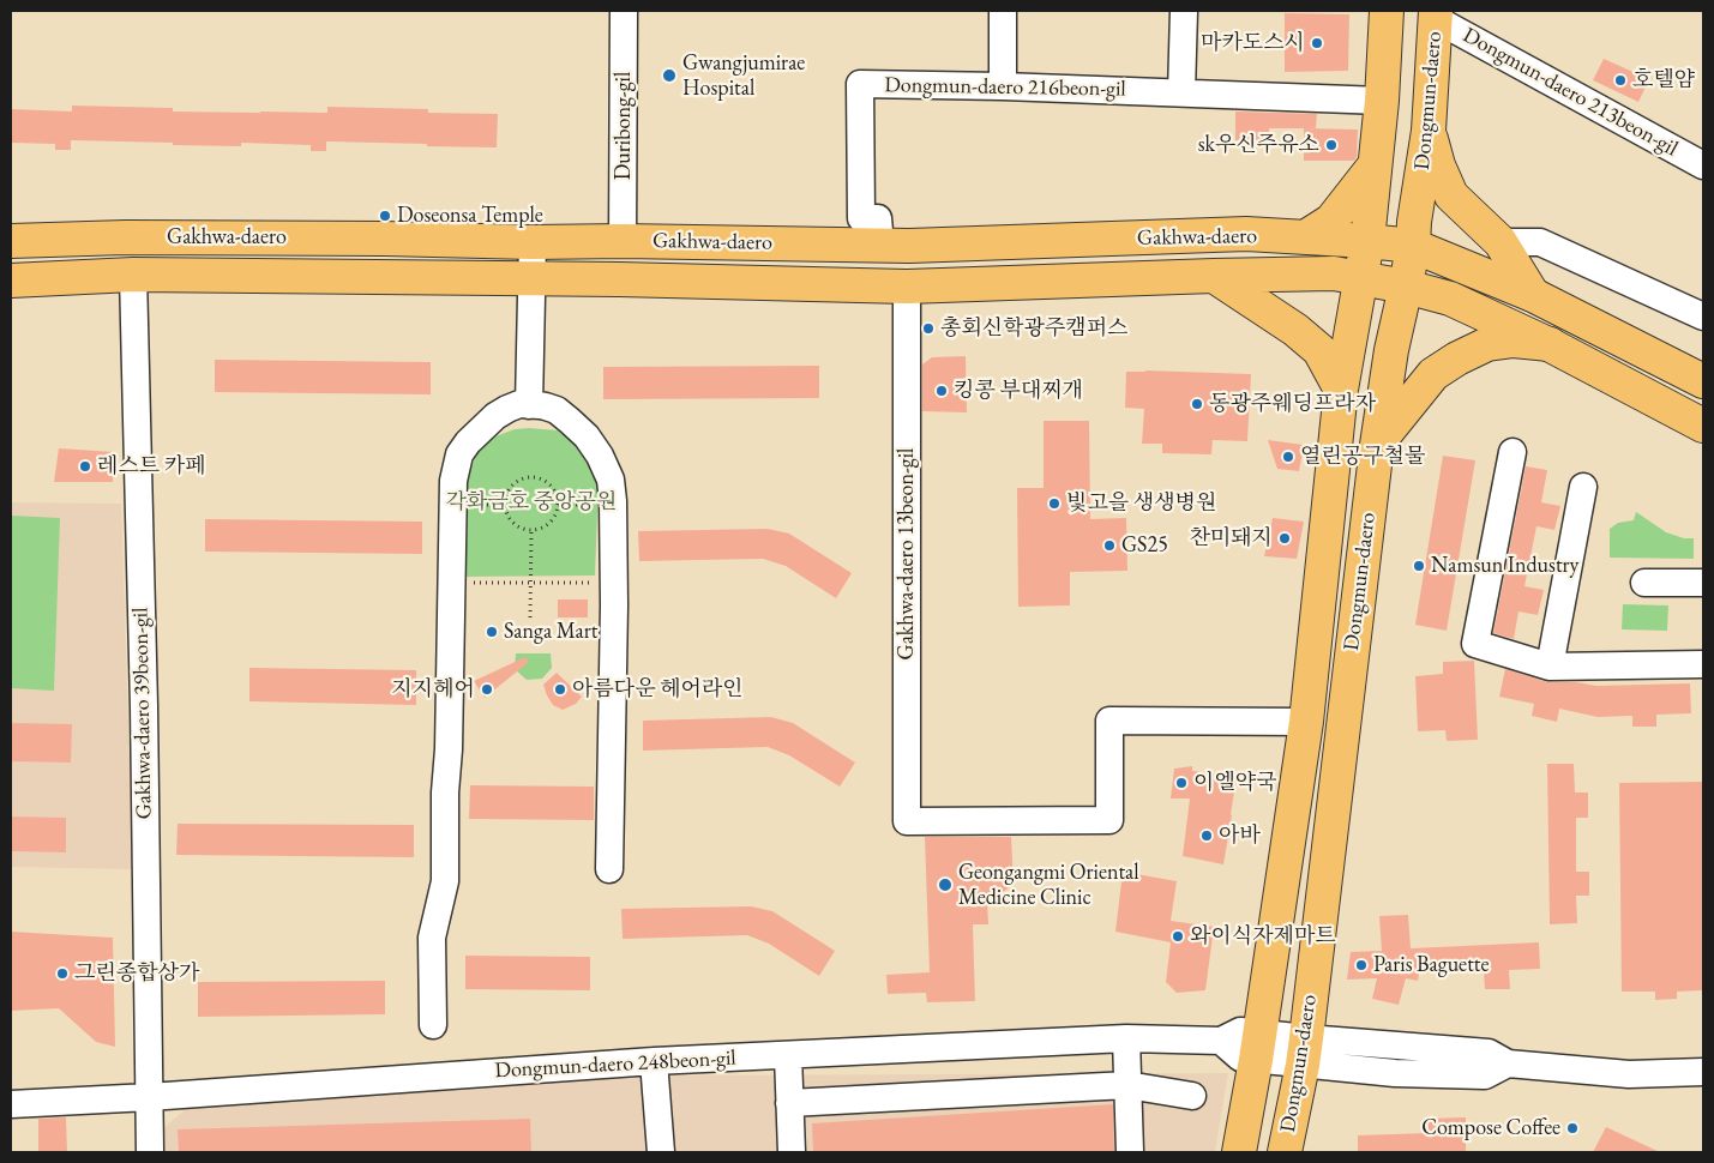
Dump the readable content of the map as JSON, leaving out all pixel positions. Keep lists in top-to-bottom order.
{
  "streets": {
    "main road": ["Dongmun-daero", "Gakhwa-daero"],
    "street": [
      "Dongmun-daero 216beon-gil",
      "Dongmun-daero 213beon-gil",
      "Duribong-gil",
      "Gakhwa-daero 13beon-gil",
      "Gakhwa-daero 39beon-gil",
      "Dongmun-daero 248beon-gil"
    ]
  },
  "crossings": [
    ["Dongmun-daero 216beon-gil", "Dongmun-daero"],
    ["Dongmun-daero 216beon-gil", "Gakhwa-daero"],
    ["Dongmun-daero 213beon-gil", "Dongmun-daero"],
    ["Dongmun-daero", "Gakhwa-daero"],
    ["Dongmun-daero", "Gakhwa-daero 13beon-gil"],
    ["Dongmun-daero", "Dongmun-daero 248beon-gil"],
    ["Duribong-gil", "Gakhwa-daero"],
    ["Gakhwa-daero", "Gakhwa-daero 13beon-gil"],
    ["Gakhwa-daero", "Gakhwa-daero 39beon-gil"],
    ["Gakhwa-daero 39beon-gil", "Dongmun-daero 248beon-gil"]
  ],
  "parks": ["각화금호 중앙공원"],
  "places": [
    "마카도스시",
    "Gwangjumirae Hospital",
    "호텔얌",
    "sk우신주유소",
    "Doseonsa Temple",
    "총회신학광주캠퍼스",
    "킹콩 부대찌개",
    "동광주웨딩프라자",
    "열린공구철물",
    "레스트 카페",
    "빛고을 생생병원",
    "찬미돼지",
    "GS25",
    "Namsun Industry",
    "Sanga Mart",
    "지지헤어",
    "아름다운 헤어라인",
    "이엘약국",
    "아바",
    "Geongangmi Oriental Medicine Clinic",
    "와이식자제마트",
    "Paris Baguette",
    "그린종합상가",
    "Compose Coffee"
  ]
}
